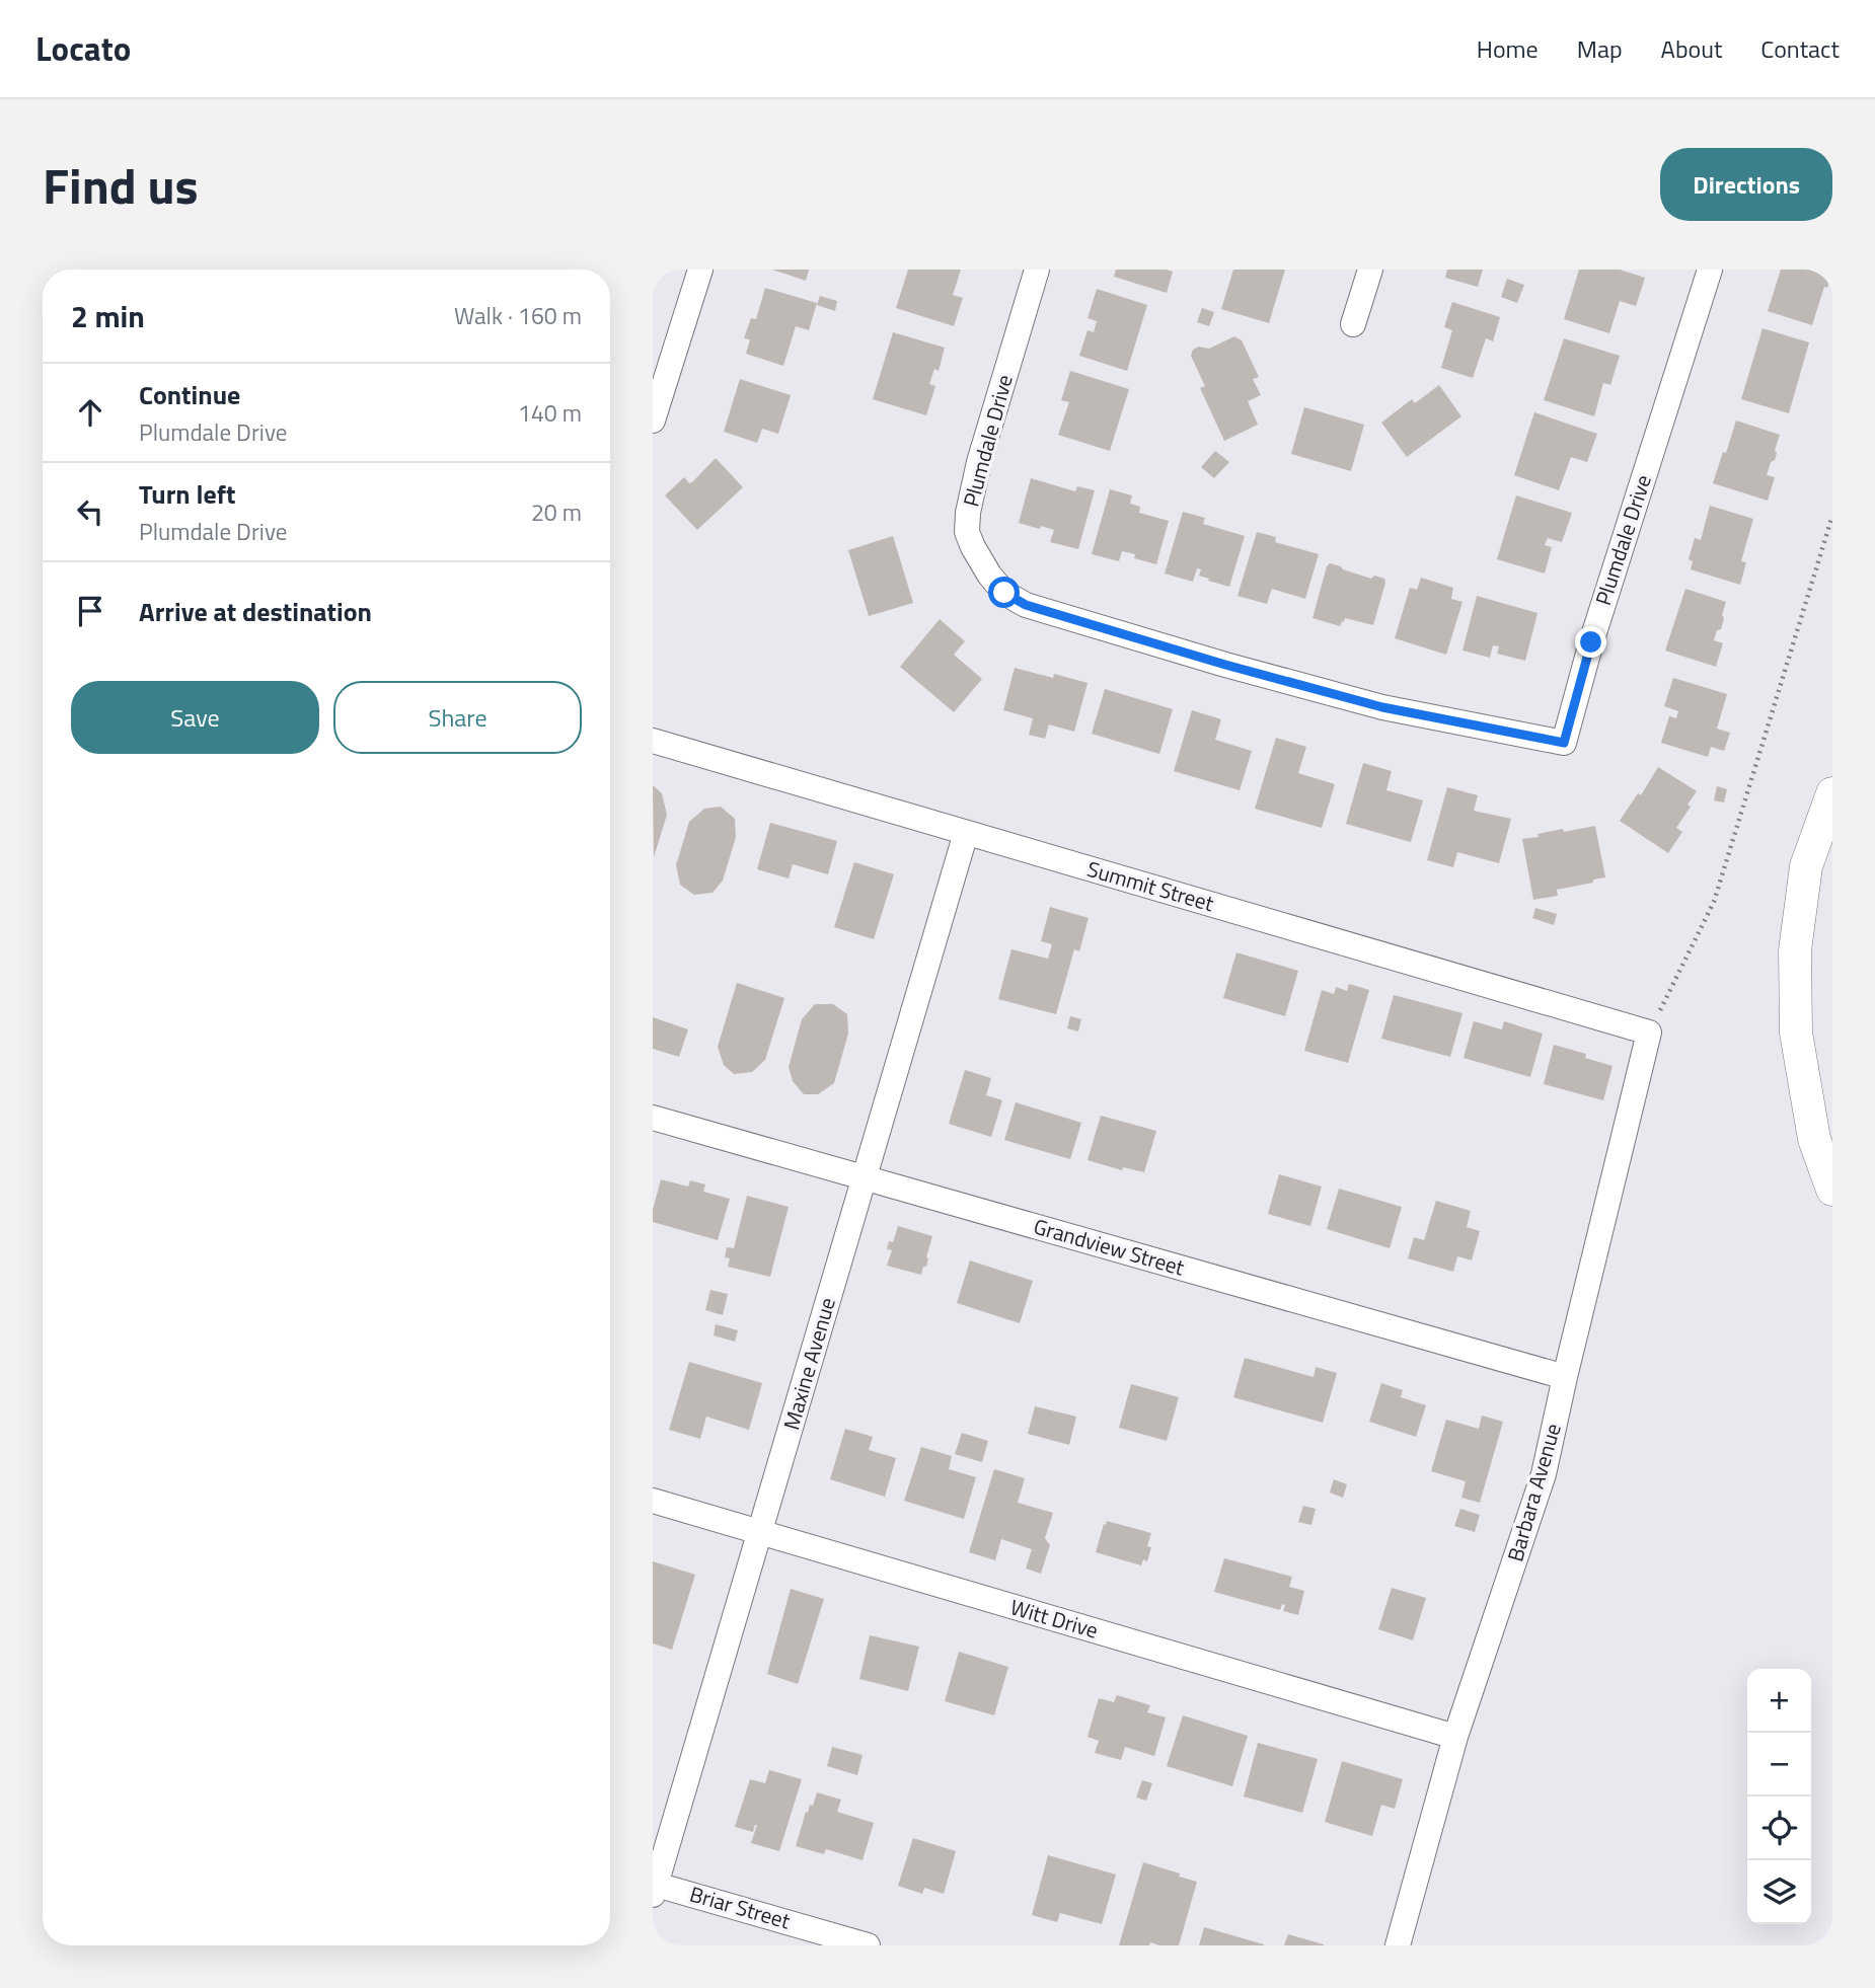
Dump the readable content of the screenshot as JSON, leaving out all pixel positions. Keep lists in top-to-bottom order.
{
  "streets": {
    "street": [
      "Plumdale Drive",
      "Summit Street",
      "Grandview Street",
      "Maxine Avenue",
      "Barbara Avenue",
      "Witt Drive",
      "Briar Street"
    ]
  },
  "crossings": [
    ["Summit Street", "Maxine Avenue"],
    ["Summit Street", "Barbara Avenue"],
    ["Grandview Street", "Maxine Avenue"],
    ["Grandview Street", "Barbara Avenue"],
    ["Maxine Avenue", "Witt Drive"],
    ["Maxine Avenue", "Briar Street"],
    ["Barbara Avenue", "Witt Drive"]
  ],
  "page": {
    "header": "Locato",
    "nav": [
      "Home",
      "Map",
      "About",
      "Contact"
    ],
    "title": "Find us",
    "buttons": [
      "Directions",
      ["Save", "Share"]
    ],
    "heading": ["2 min", "Walk · 160 m"],
    "list": [
      ["Continue", "Plumdale Drive", "140 m"],
      ["Turn left", "Plumdale Drive", "20 m"],
      "Arrive at destination"
    ],
    "map_buttons": ["+", "−"]
  }
}
